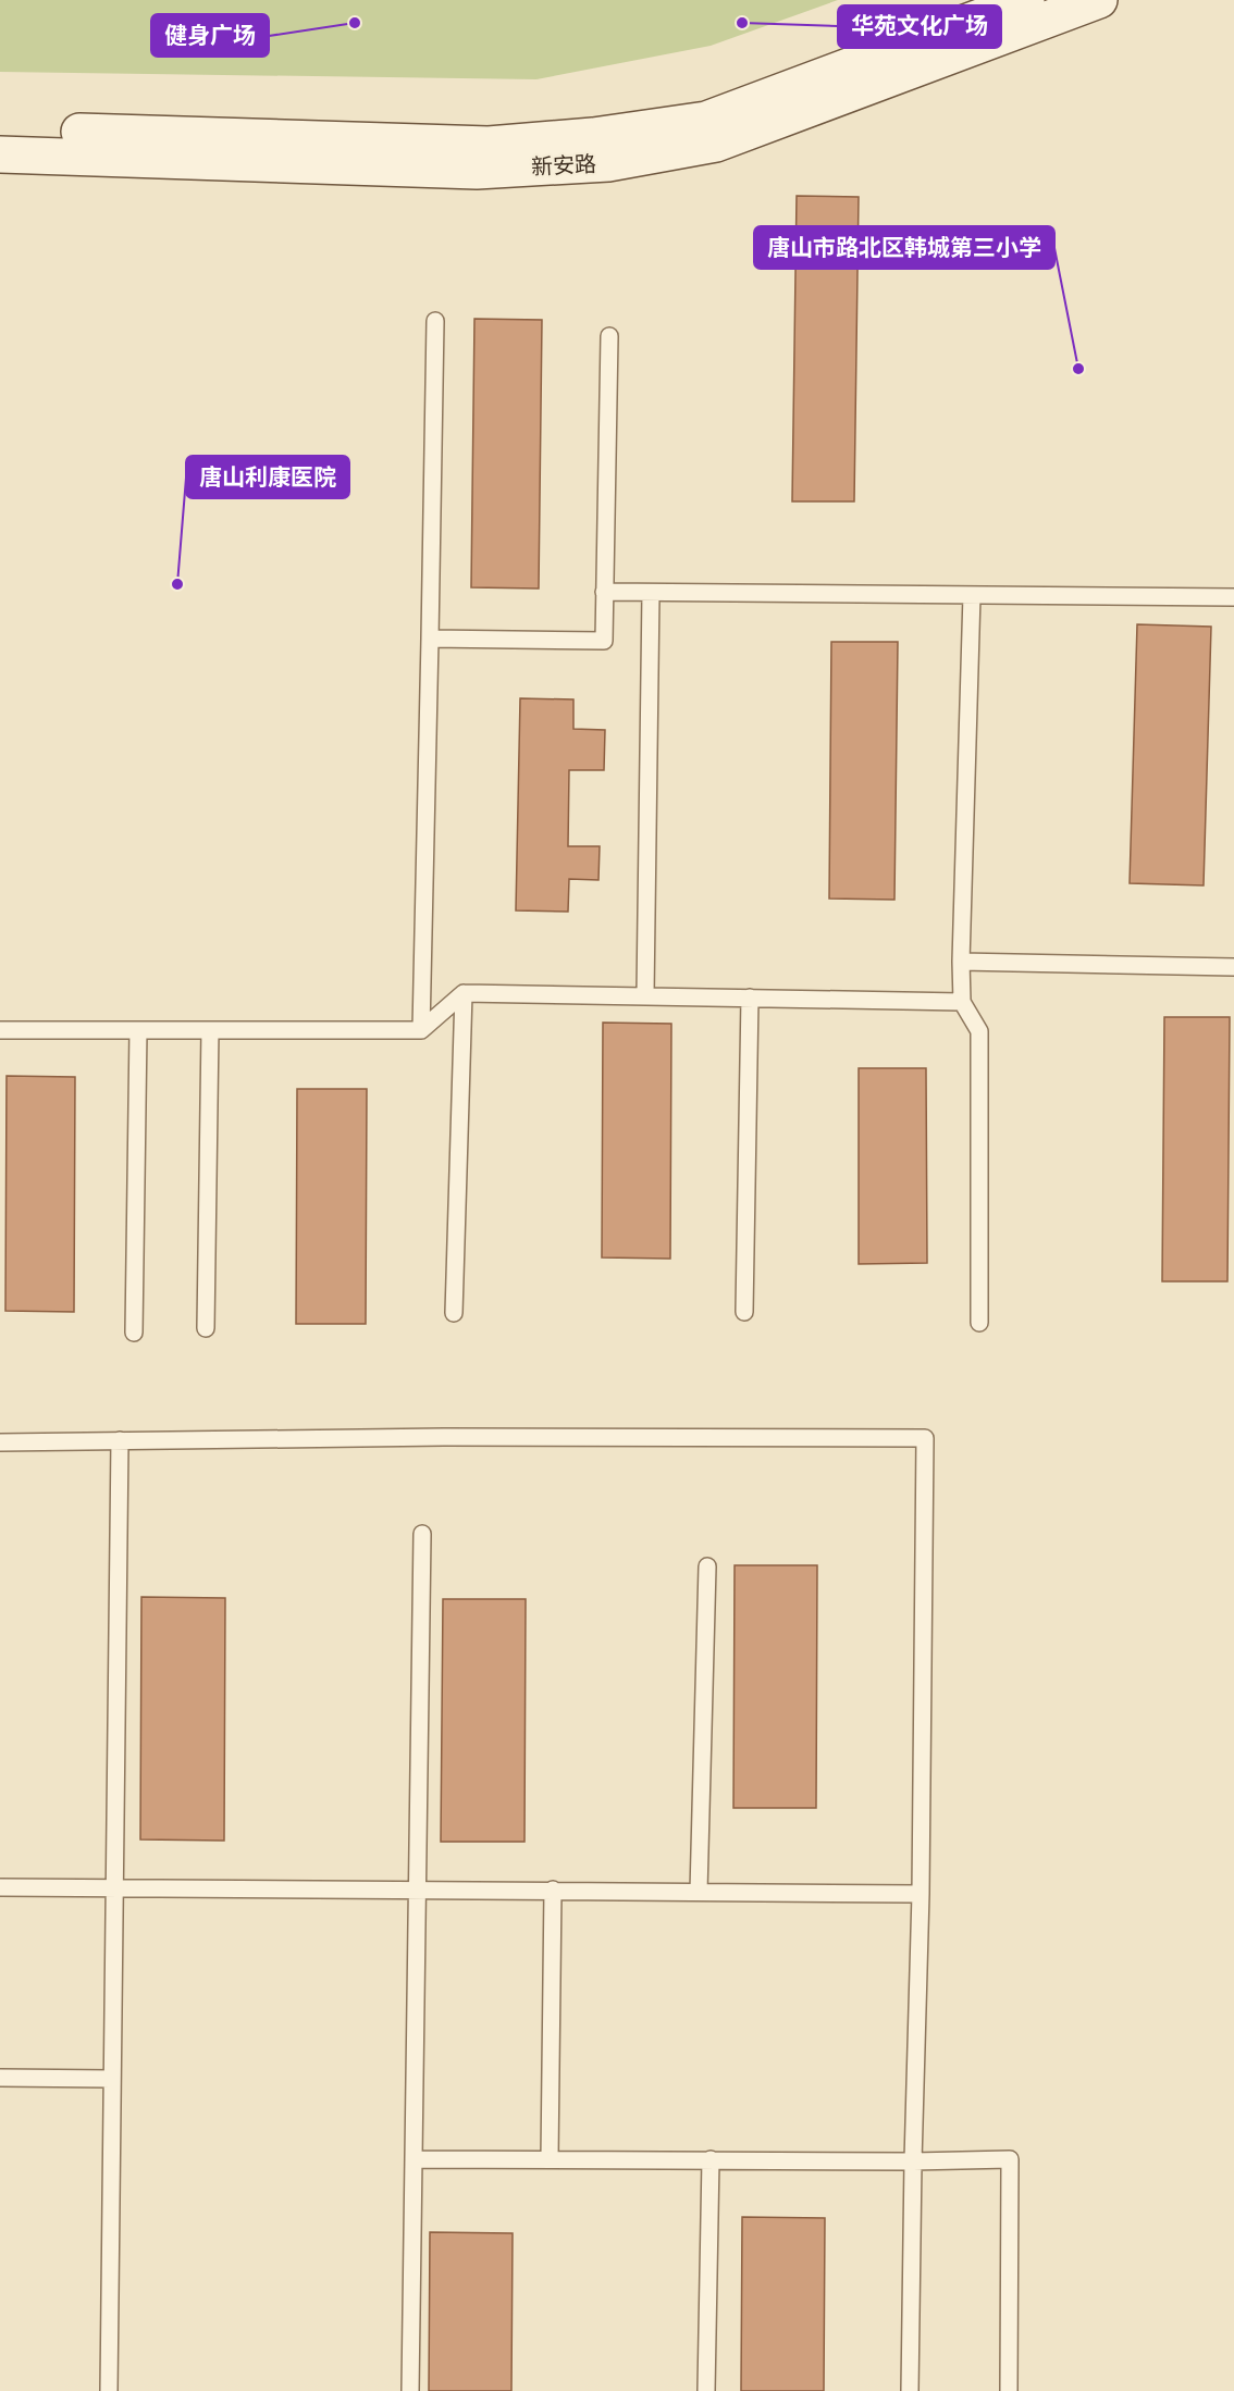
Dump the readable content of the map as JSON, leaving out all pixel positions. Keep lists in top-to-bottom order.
{
  "streets": {
    "main road": ["新安路"]
  },
  "places": [
    "健身广场",
    "华苑文化广场",
    "唐山市路北区韩城第三小学",
    "唐山利康医院"
  ]
}
